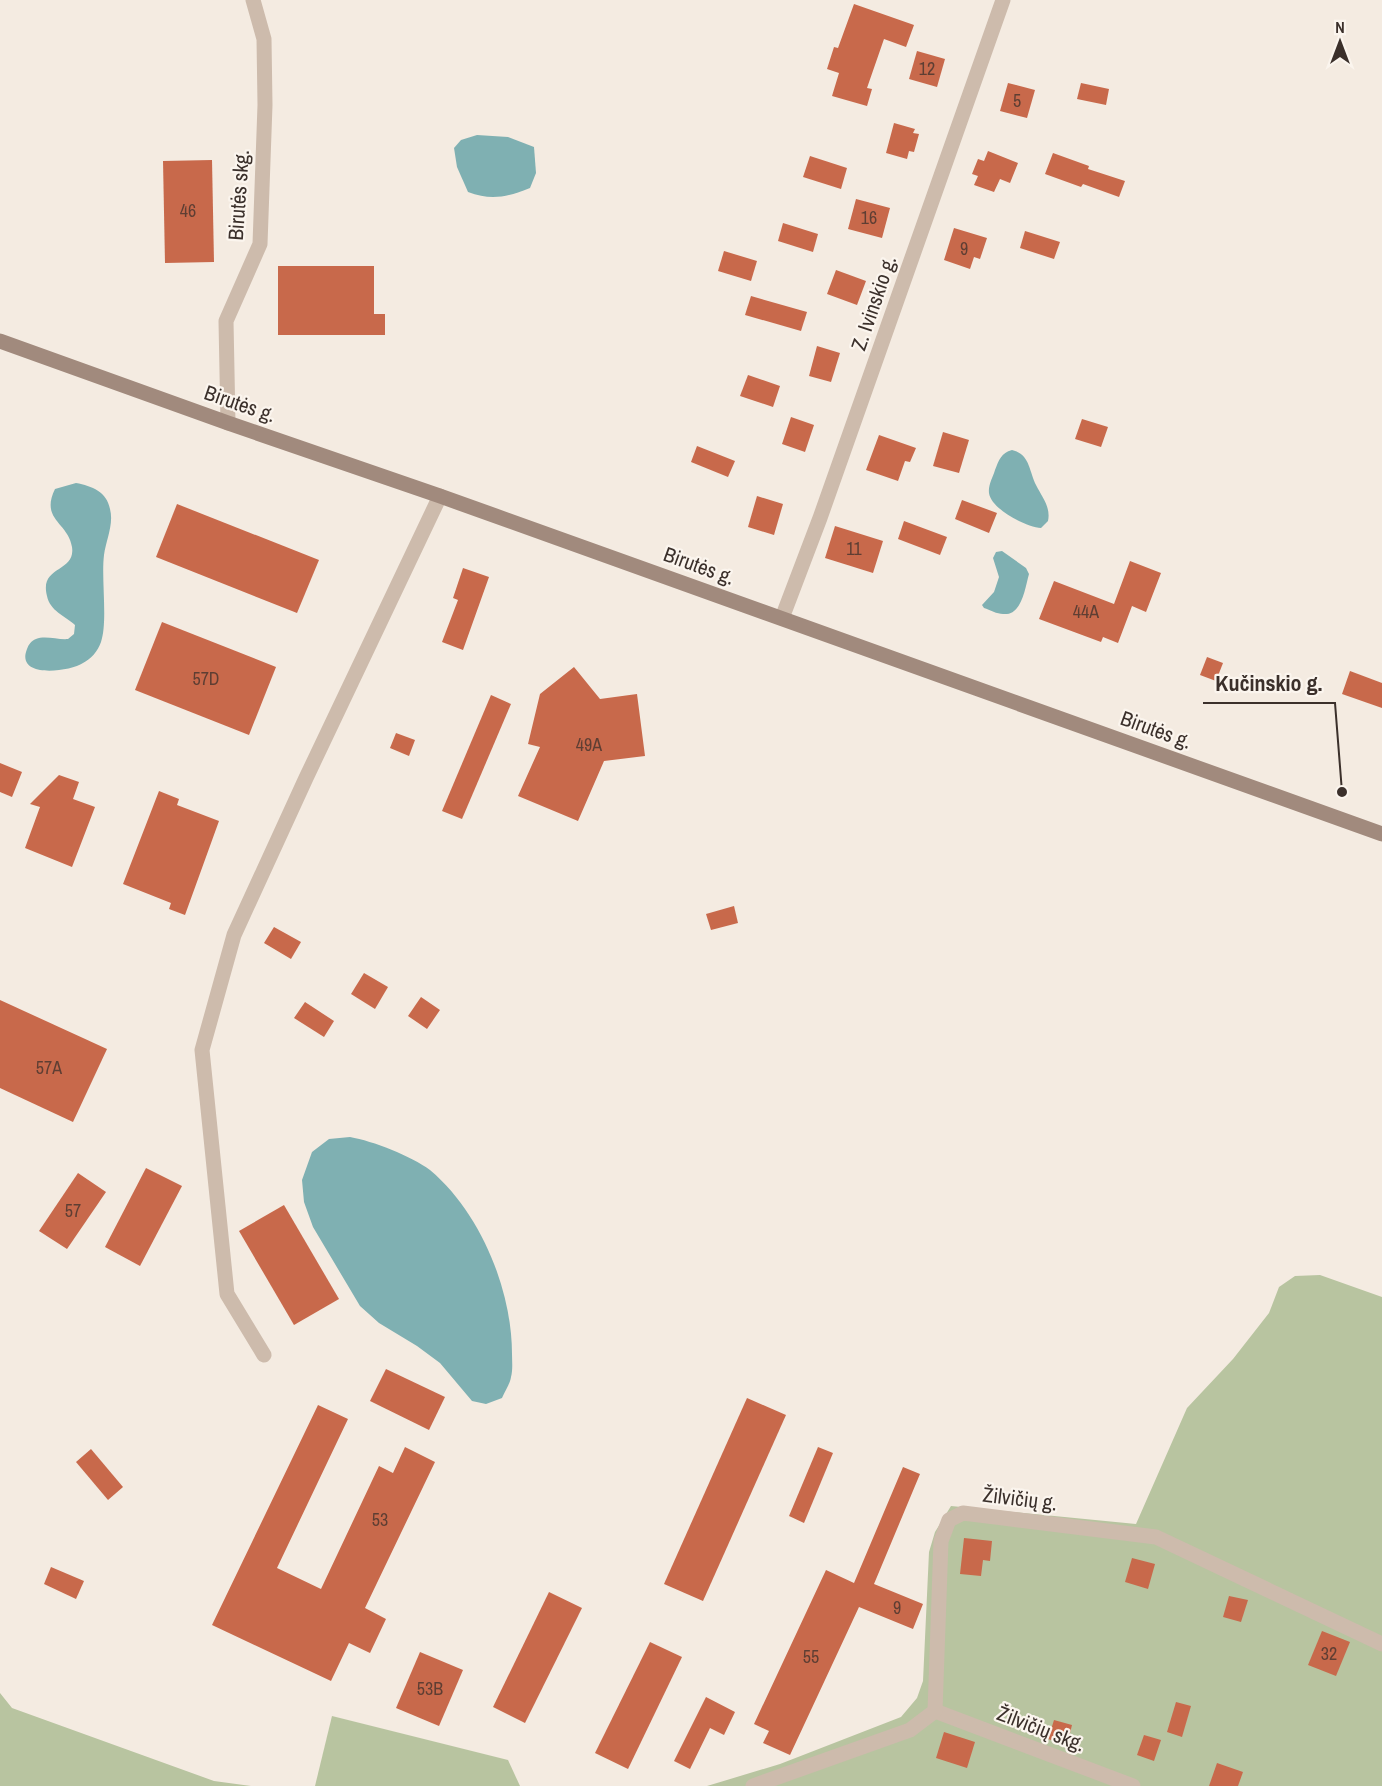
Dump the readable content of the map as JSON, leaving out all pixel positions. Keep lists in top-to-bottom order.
{
  "streets": {
    "main road": ["Birutės g."],
    "street": [
      "Birutės skg.",
      "Z. Ivinskio g.",
      "Žilvičių g.",
      "Žilvičių skg."
    ]
  },
  "crossings": [
    ["Birutės skg.", "Birutės g."],
    ["Z. Ivinskio g.", "Birutės g."],
    ["Žilvičių g.", "Žilvičių skg."]
  ],
  "places": ["Kučinskio g."],
  "house_numbers": [
    "12",
    "5",
    "46",
    "16",
    "9",
    "11",
    "44A",
    "57D",
    "49A",
    "57A",
    "57",
    "53",
    "9",
    "32",
    "55",
    "53B"
  ],
  "north": "top"
}
